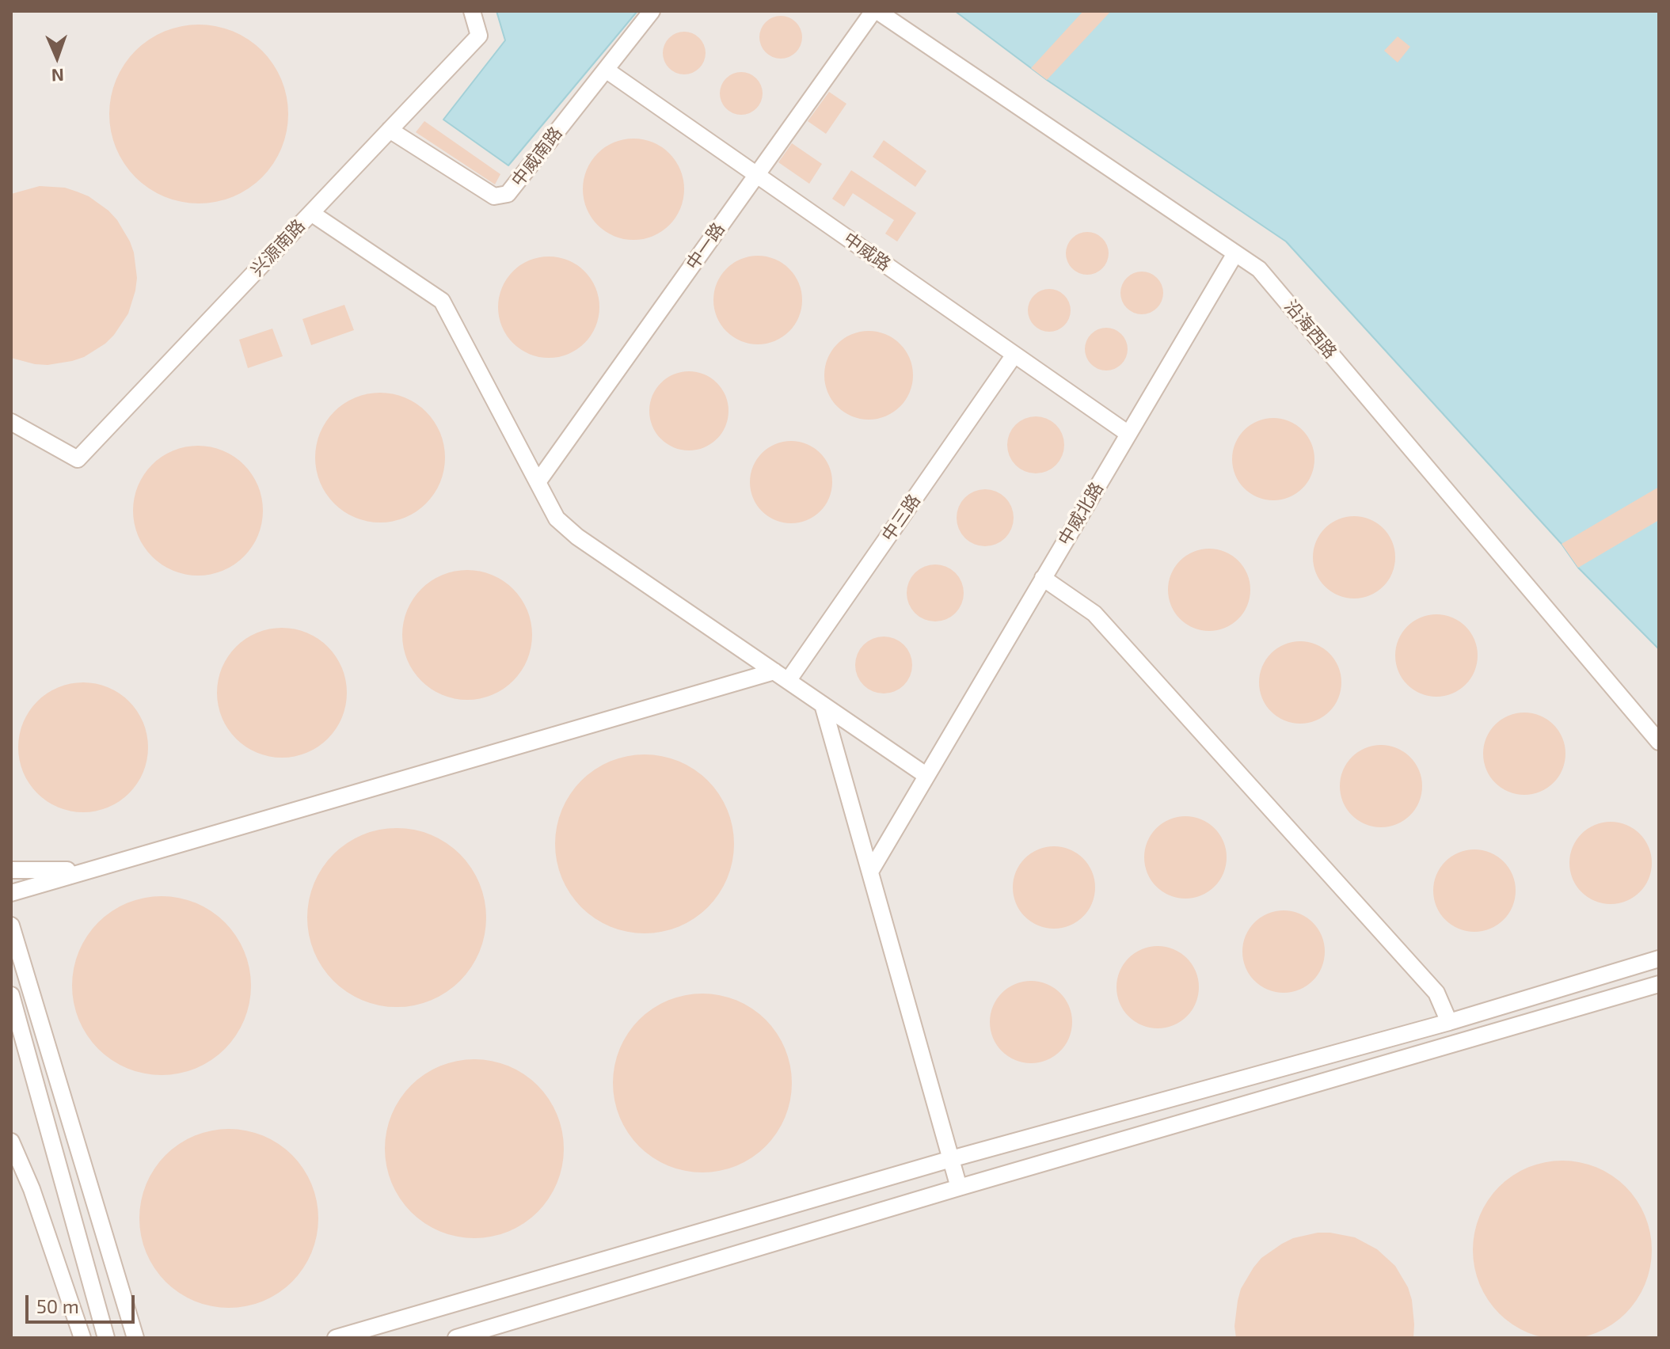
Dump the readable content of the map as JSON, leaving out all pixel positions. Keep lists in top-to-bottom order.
{
  "streets": {
    "lane": [
      "中威南路",
      "中一路",
      "兴源南路",
      "中威路",
      "沿海西路",
      "中威北路",
      "中三路"
    ]
  },
  "crossings": [
    ["中威南路", "兴源南路"],
    ["中威南路", "中威路"],
    ["中一路", "中威路"],
    ["中一路", "沿海西路"],
    ["中威路", "中威北路"],
    ["中威路", "中三路"],
    ["沿海西路", "中威北路"]
  ],
  "scale_bar": "50 m",
  "north": "bottom"
}
